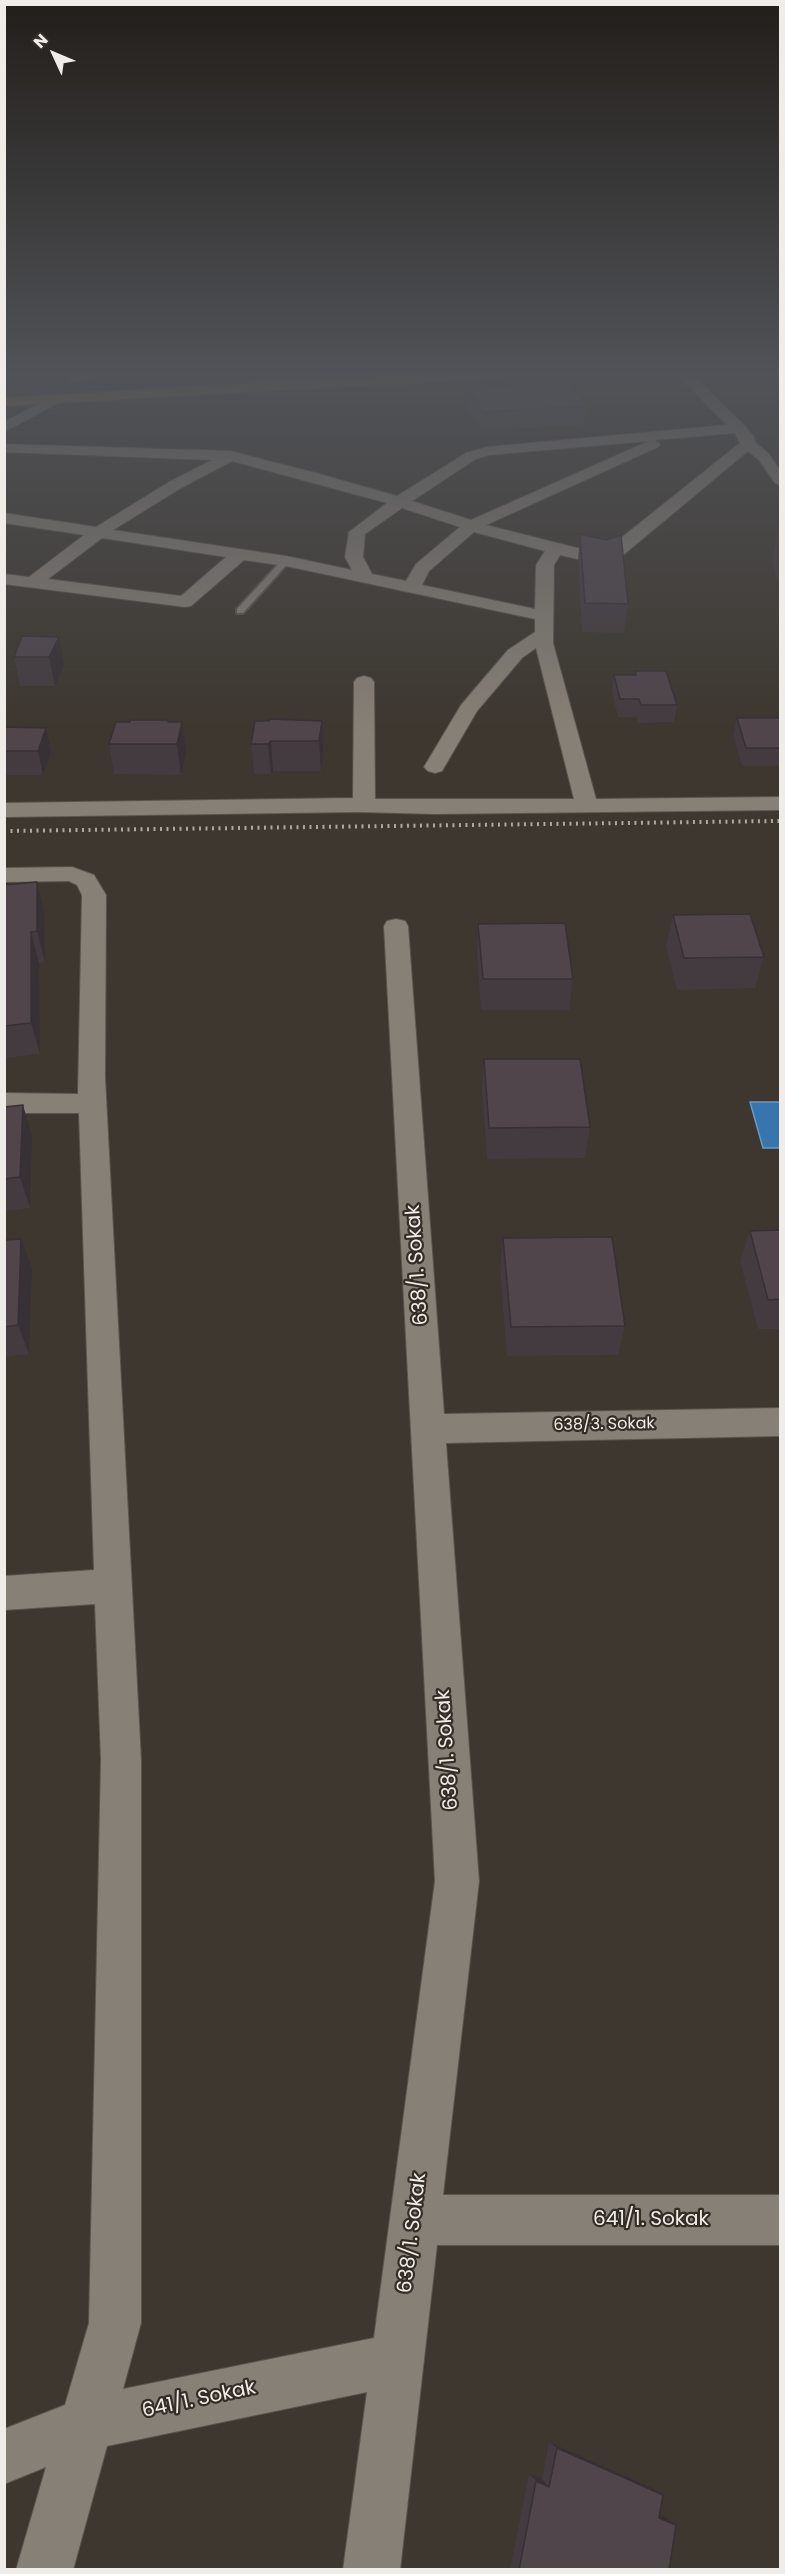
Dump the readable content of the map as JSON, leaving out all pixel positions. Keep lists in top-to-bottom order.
{
  "streets": {
    "street": ["638/1. Sokak", "638/3. Sokak", "641/1. Sokak"]
  },
  "crossings": [
    ["638/1. Sokak", "638/3. Sokak"],
    ["638/1. Sokak", "641/1. Sokak"]
  ],
  "north": "top left"
}
